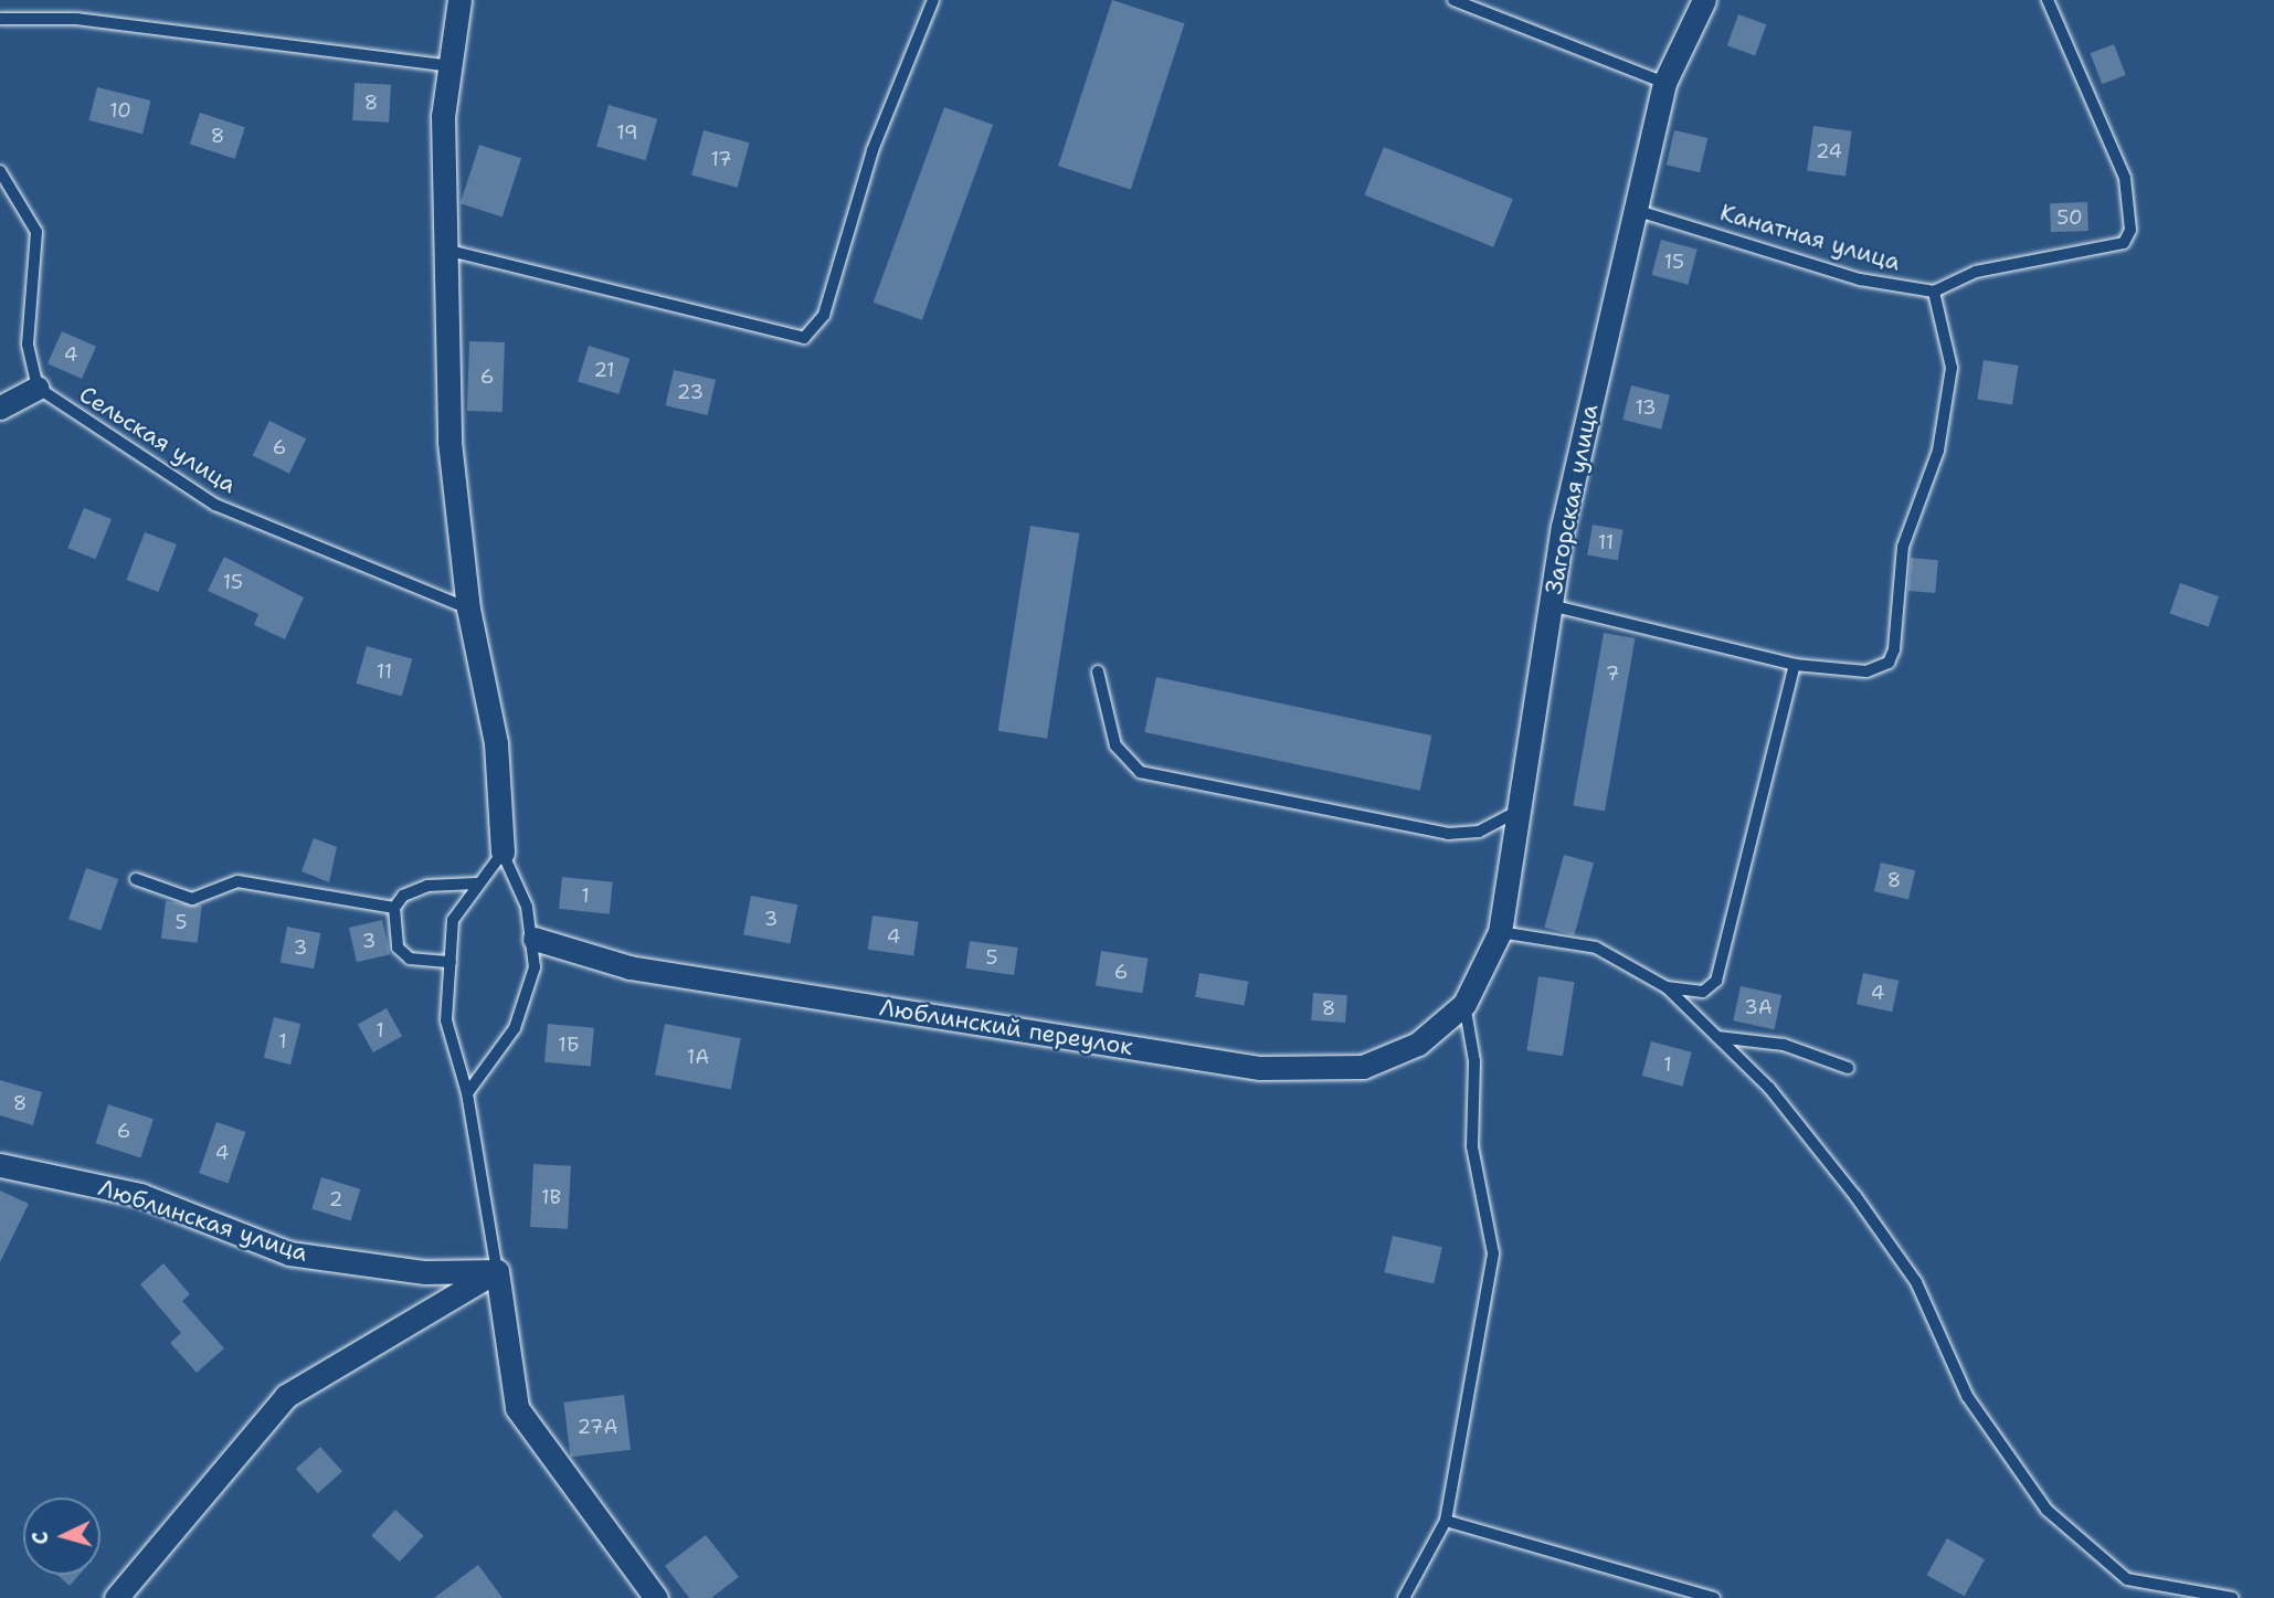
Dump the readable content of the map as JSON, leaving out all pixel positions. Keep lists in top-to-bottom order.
{
  "streets": {
    "street": ["Загорская улица", "Люблинский переулок", "Люблинская улица"],
    "lane": ["Канатная улица", "Сельская улица"]
  },
  "crossings": [
    ["Канатная улица", "Загорская улица"],
    ["Загорская улица", "Люблинский переулок"]
  ],
  "house_numbers": [
    "8",
    "10",
    "19",
    "8",
    "24",
    "17",
    "50",
    "15",
    "4",
    "21",
    "6",
    "23",
    "13",
    "6",
    "11",
    "15",
    "11",
    "7",
    "8",
    "1",
    "3",
    "5",
    "4",
    "3",
    "3",
    "5",
    "6",
    "4",
    "3А",
    "8",
    "1",
    "1",
    "1Б",
    "1А",
    "1",
    "8",
    "6",
    "4",
    "1В",
    "2",
    "27А"
  ],
  "north": "left"
}
